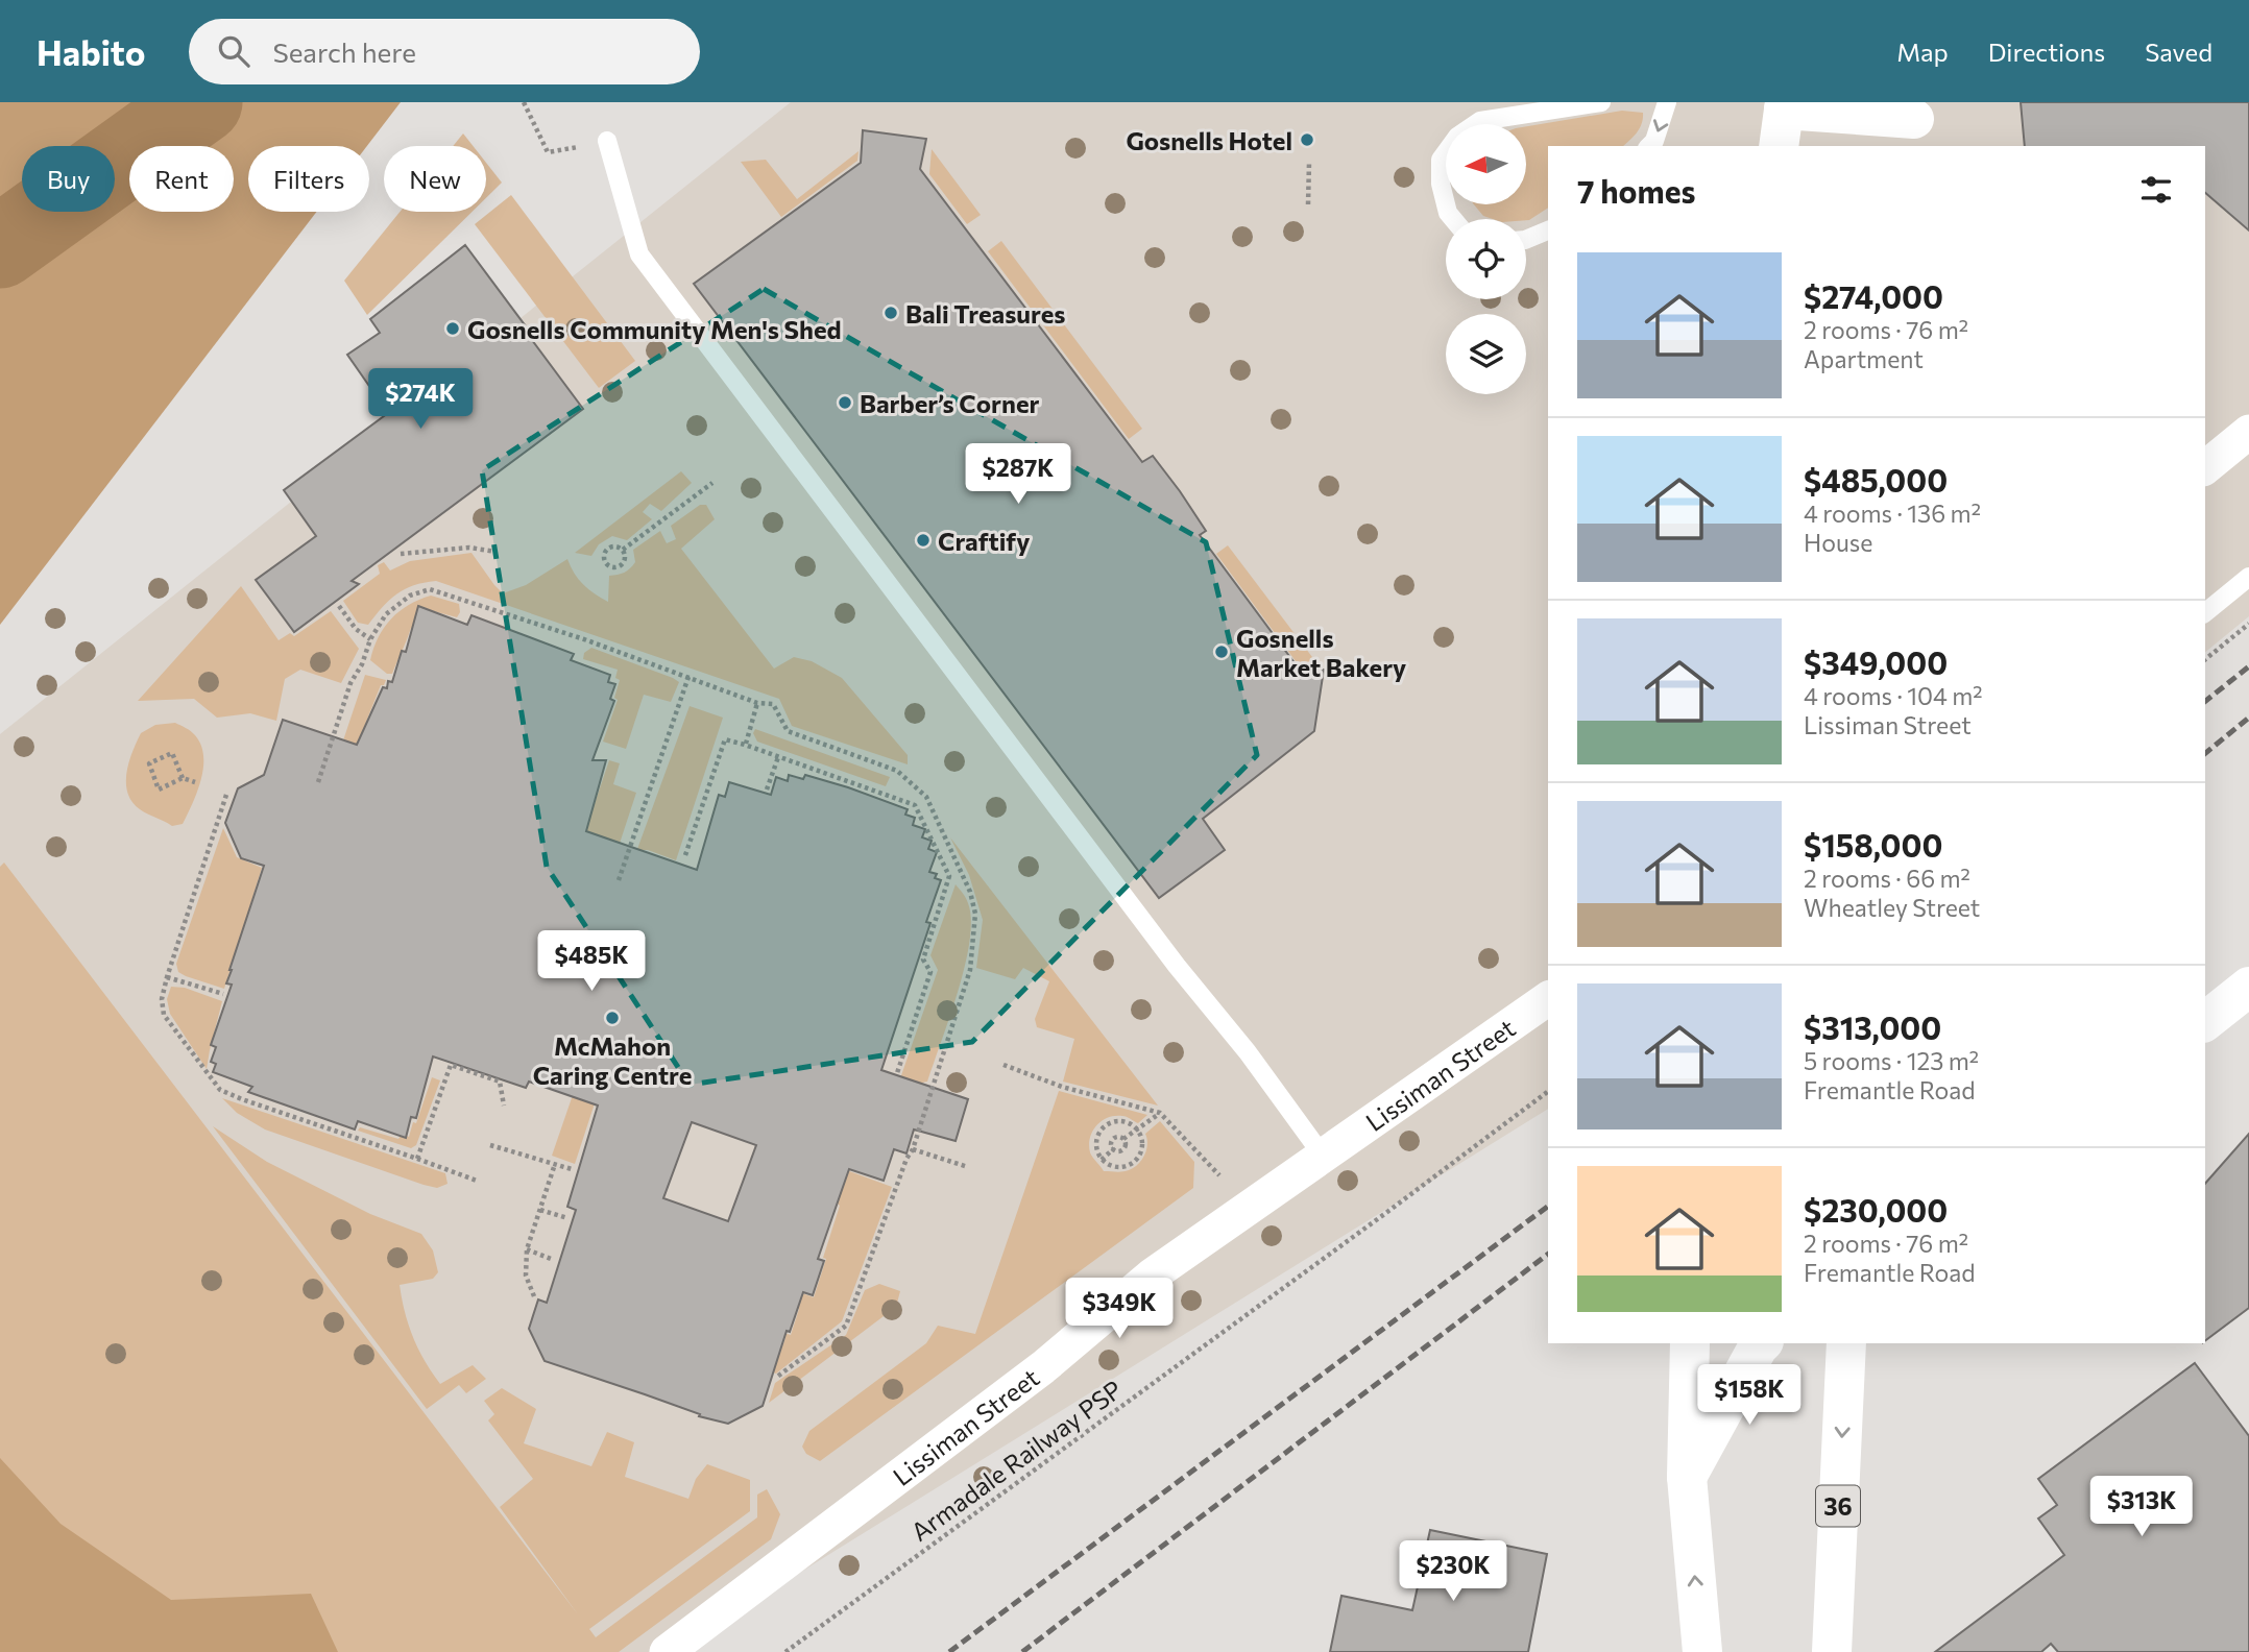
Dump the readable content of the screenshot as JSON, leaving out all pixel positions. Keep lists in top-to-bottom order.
{
  "streets": {
    "main road": ["36"],
    "street": ["Lissiman Street"],
    "path": ["Armadale Railway PSP"]
  },
  "places": [
    "Gosnells Hotel",
    "Bali Treasures",
    "Gosnells Community Men's Shed",
    "Barber’s Corner",
    "Craftify",
    "Gosnells Market Bakery",
    "McMahon Caring Centre"
  ],
  "north": "left",
  "page": {
    "header": "Habito",
    "search": "Search here",
    "nav": ["Map", "Directions", "Saved"],
    "chip": [
      "Buy",
      "Rent",
      "Filters",
      "New"
    ],
    "heading": "7 homes",
    "list": [
      {
        "name": "$274,000",
        "note": "2 rooms · 76 m² · Apartment"
      },
      {
        "name": "$485,000",
        "note": "4 rooms · 136 m² · House"
      },
      {
        "name": "$349,000",
        "note": "4 rooms · 104 m² · Lissiman Street"
      },
      {
        "name": "$158,000",
        "note": "2 rooms · 66 m² · Wheatley Street"
      },
      {
        "name": "$313,000",
        "note": "5 rooms · 123 m² · Fremantle Road"
      },
      {
        "name": "$230,000",
        "note": "2 rooms · 76 m² · Fremantle Road"
      }
    ],
    "price": [
      "$274K",
      "$287K",
      "$485K",
      "$349K",
      "$158K",
      "$313K",
      "$230K"
    ]
  }
}
